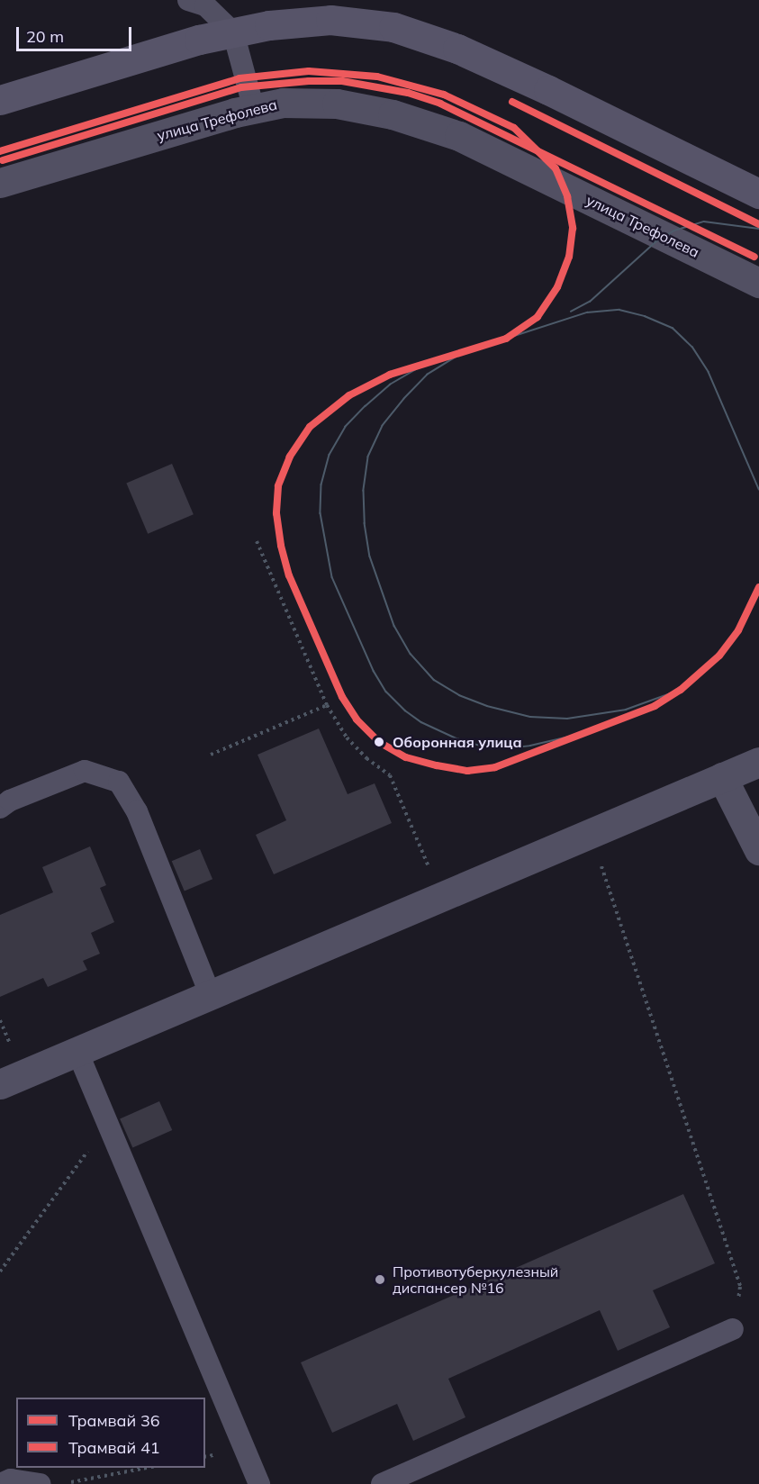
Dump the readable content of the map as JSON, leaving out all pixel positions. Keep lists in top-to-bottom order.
{
  "streets": {
    "street": ["улица Трефолева"]
  },
  "places": ["Оборонная улица", "Противотуберкулезный диспансер №16"],
  "lines": ["tram line 36", "tram line 41"],
  "legend": ["Трамвай 36", "Трамвай 41"],
  "scale_bar": "20 m"
}
